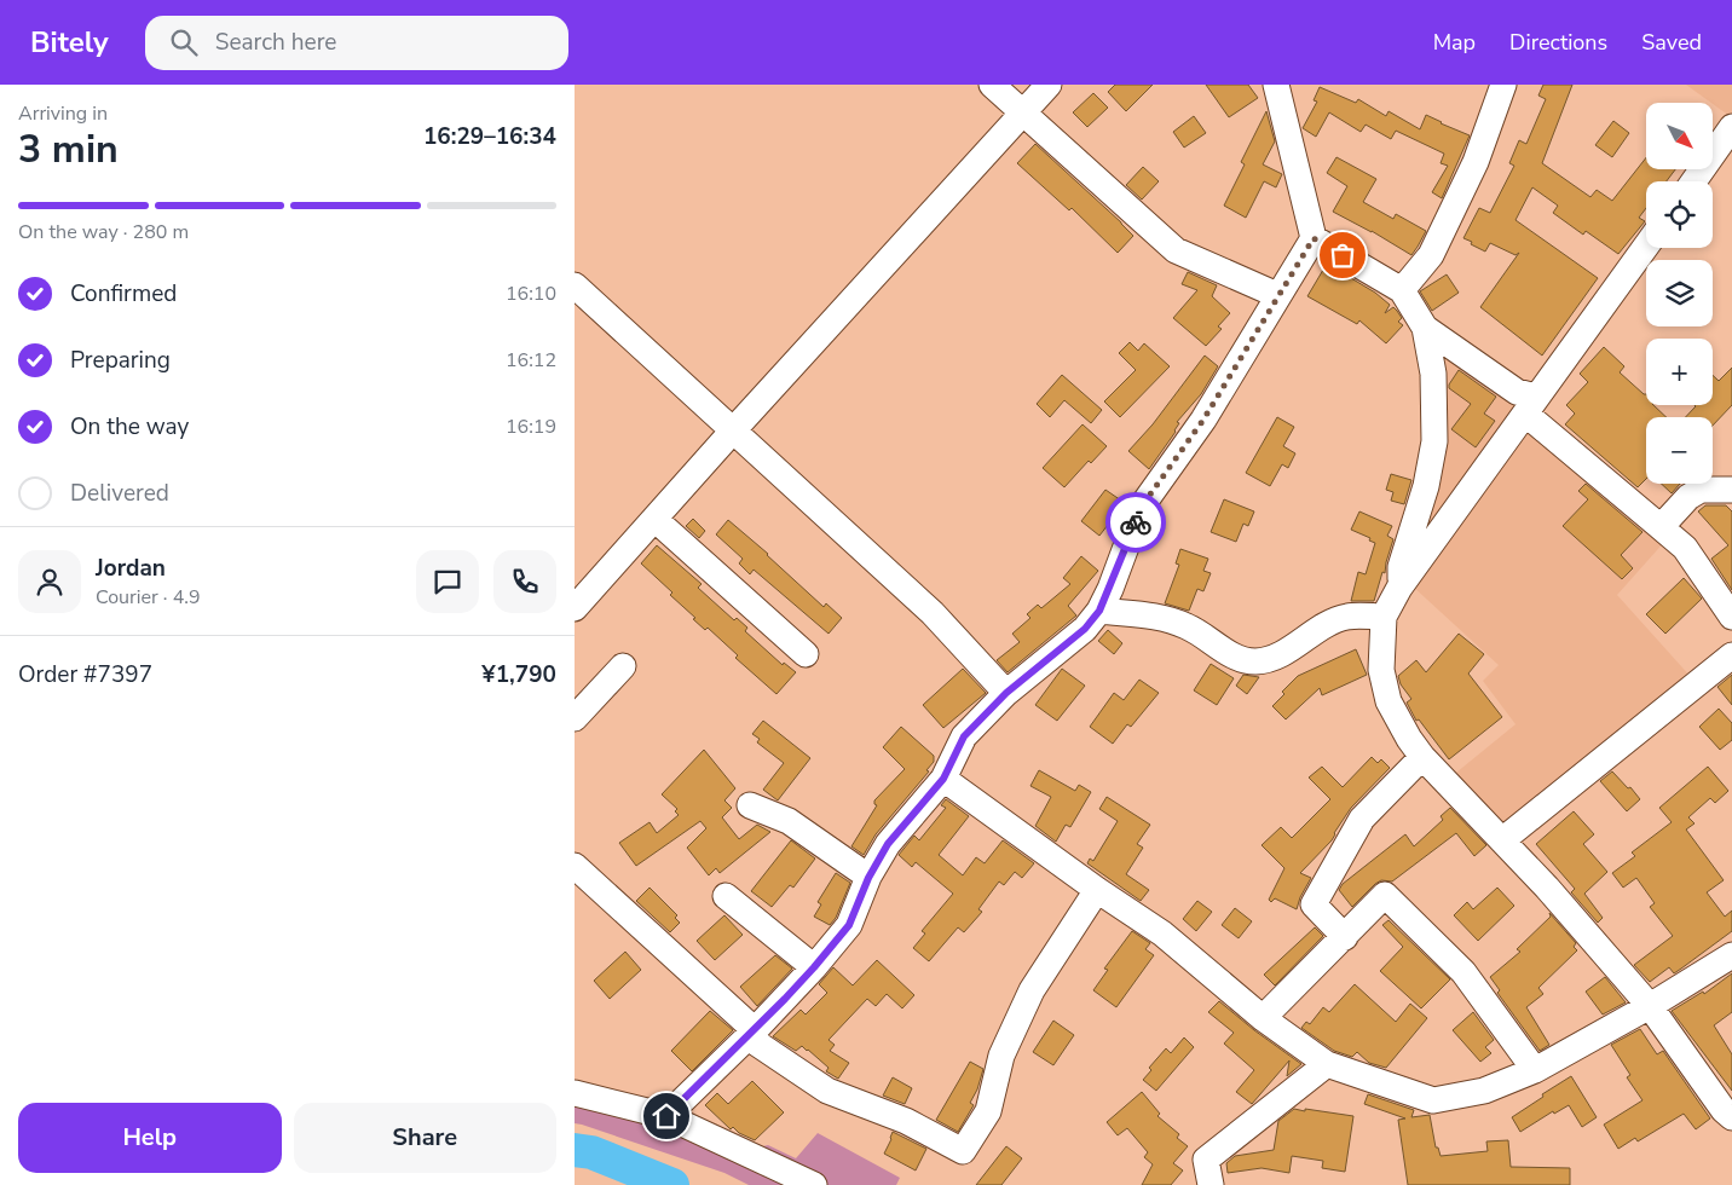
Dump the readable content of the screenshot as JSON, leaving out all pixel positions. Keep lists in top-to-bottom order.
{
  "north": "bottom right",
  "page": {
    "header": "Bitely",
    "search": "Search here",
    "nav": ["Map", "Directions", "Saved"],
    "heading": ["3 min", "Arriving in", "16:29–16:34"],
    "panel": [
      "Jordan",
      "Courier · 4.9",
      "Order #7397",
      "¥1,790"
    ],
    "map_buttons": ["+", "−"],
    "bar": "On the way · 280 m",
    "list": [
      ["Confirmed", "16:10"],
      ["Preparing", "16:12"],
      ["On the way", "16:19"],
      "Delivered"
    ],
    "buttons": ["Help", "Share"]
  }
}
